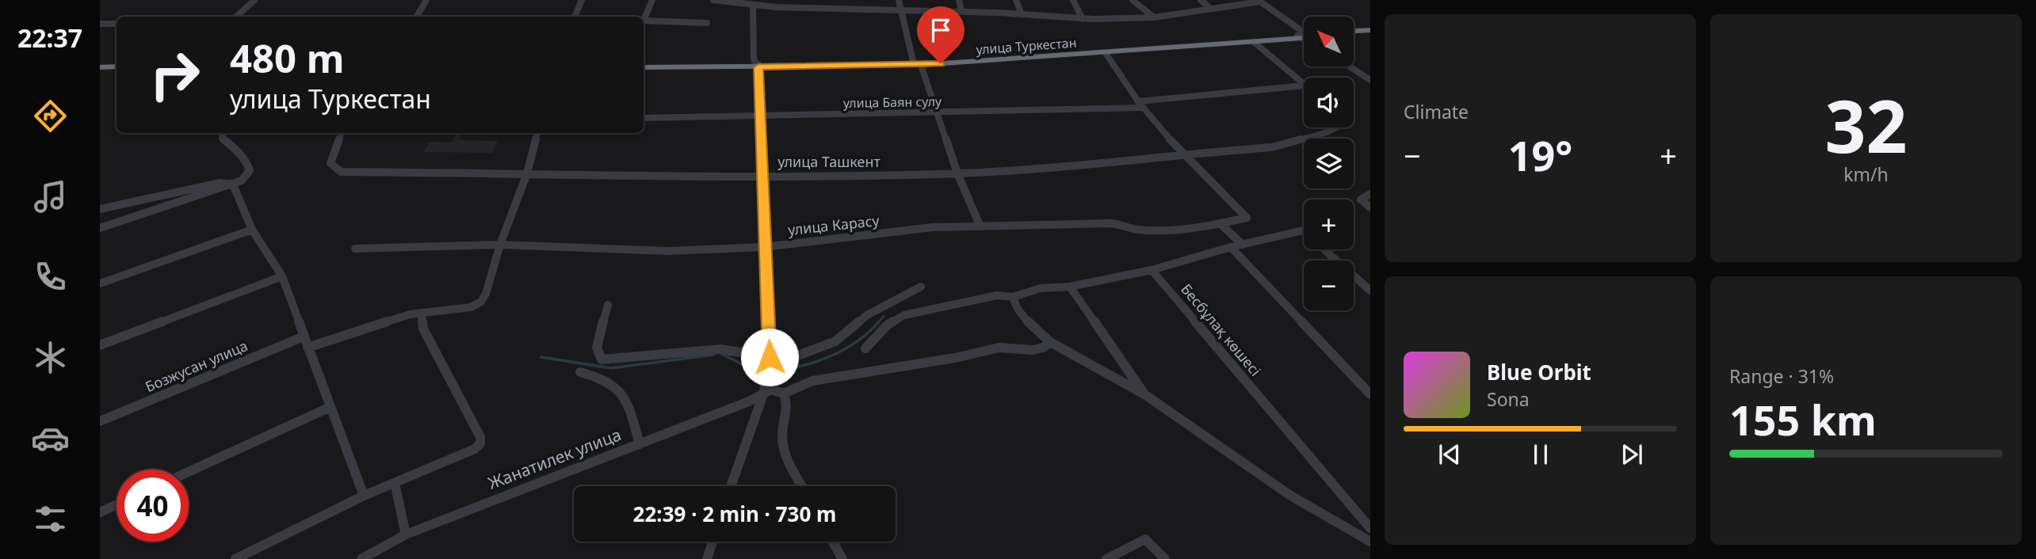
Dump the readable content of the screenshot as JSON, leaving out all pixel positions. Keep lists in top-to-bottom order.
{
  "streets": {
    "highway": ["улица Туркестан"],
    "street": [
      "улица Баян сулу",
      "улица Ташкент",
      "улица Карасу",
      "Бесбұлақ көшесі",
      "Бозжусан улица",
      "Жанатилек улица"
    ]
  },
  "crossings": [
    ["улица Ташкент", "улица Карасу"]
  ],
  "north": "top left",
  "page": {
    "tabs": "22:37",
    "tile": [
      "Climate",
      ["32", "km/h"],
      ["Range · 31%", "155 km"]
    ],
    "map_buttons": ["+", "−"],
    "turn": ["480 m", "улица Туркестан"],
    "heat": ["−", "19°", "+"],
    "song": ["Blue Orbit", "Sona"],
    "limit": "40",
    "trip": "22:39 · 2 min · 730 m"
  }
}
